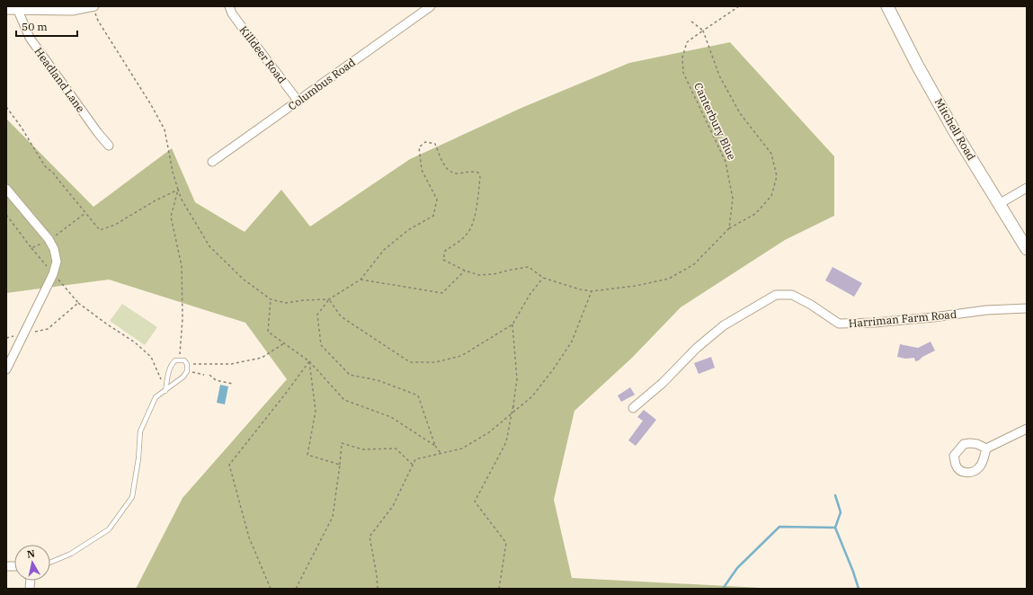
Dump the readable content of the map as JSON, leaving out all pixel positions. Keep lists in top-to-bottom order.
{
  "streets": {
    "street": [
      "Killdeer Road",
      "Headland Lane",
      "Columbus Road",
      "Mitchell Road",
      "Harriman Farm Road"
    ],
    "path": ["Canterbury Blue"]
  },
  "crossings": [
    ["Killdeer Road", "Columbus Road"]
  ],
  "scale_bar": "50 m",
  "north": "top"
}
